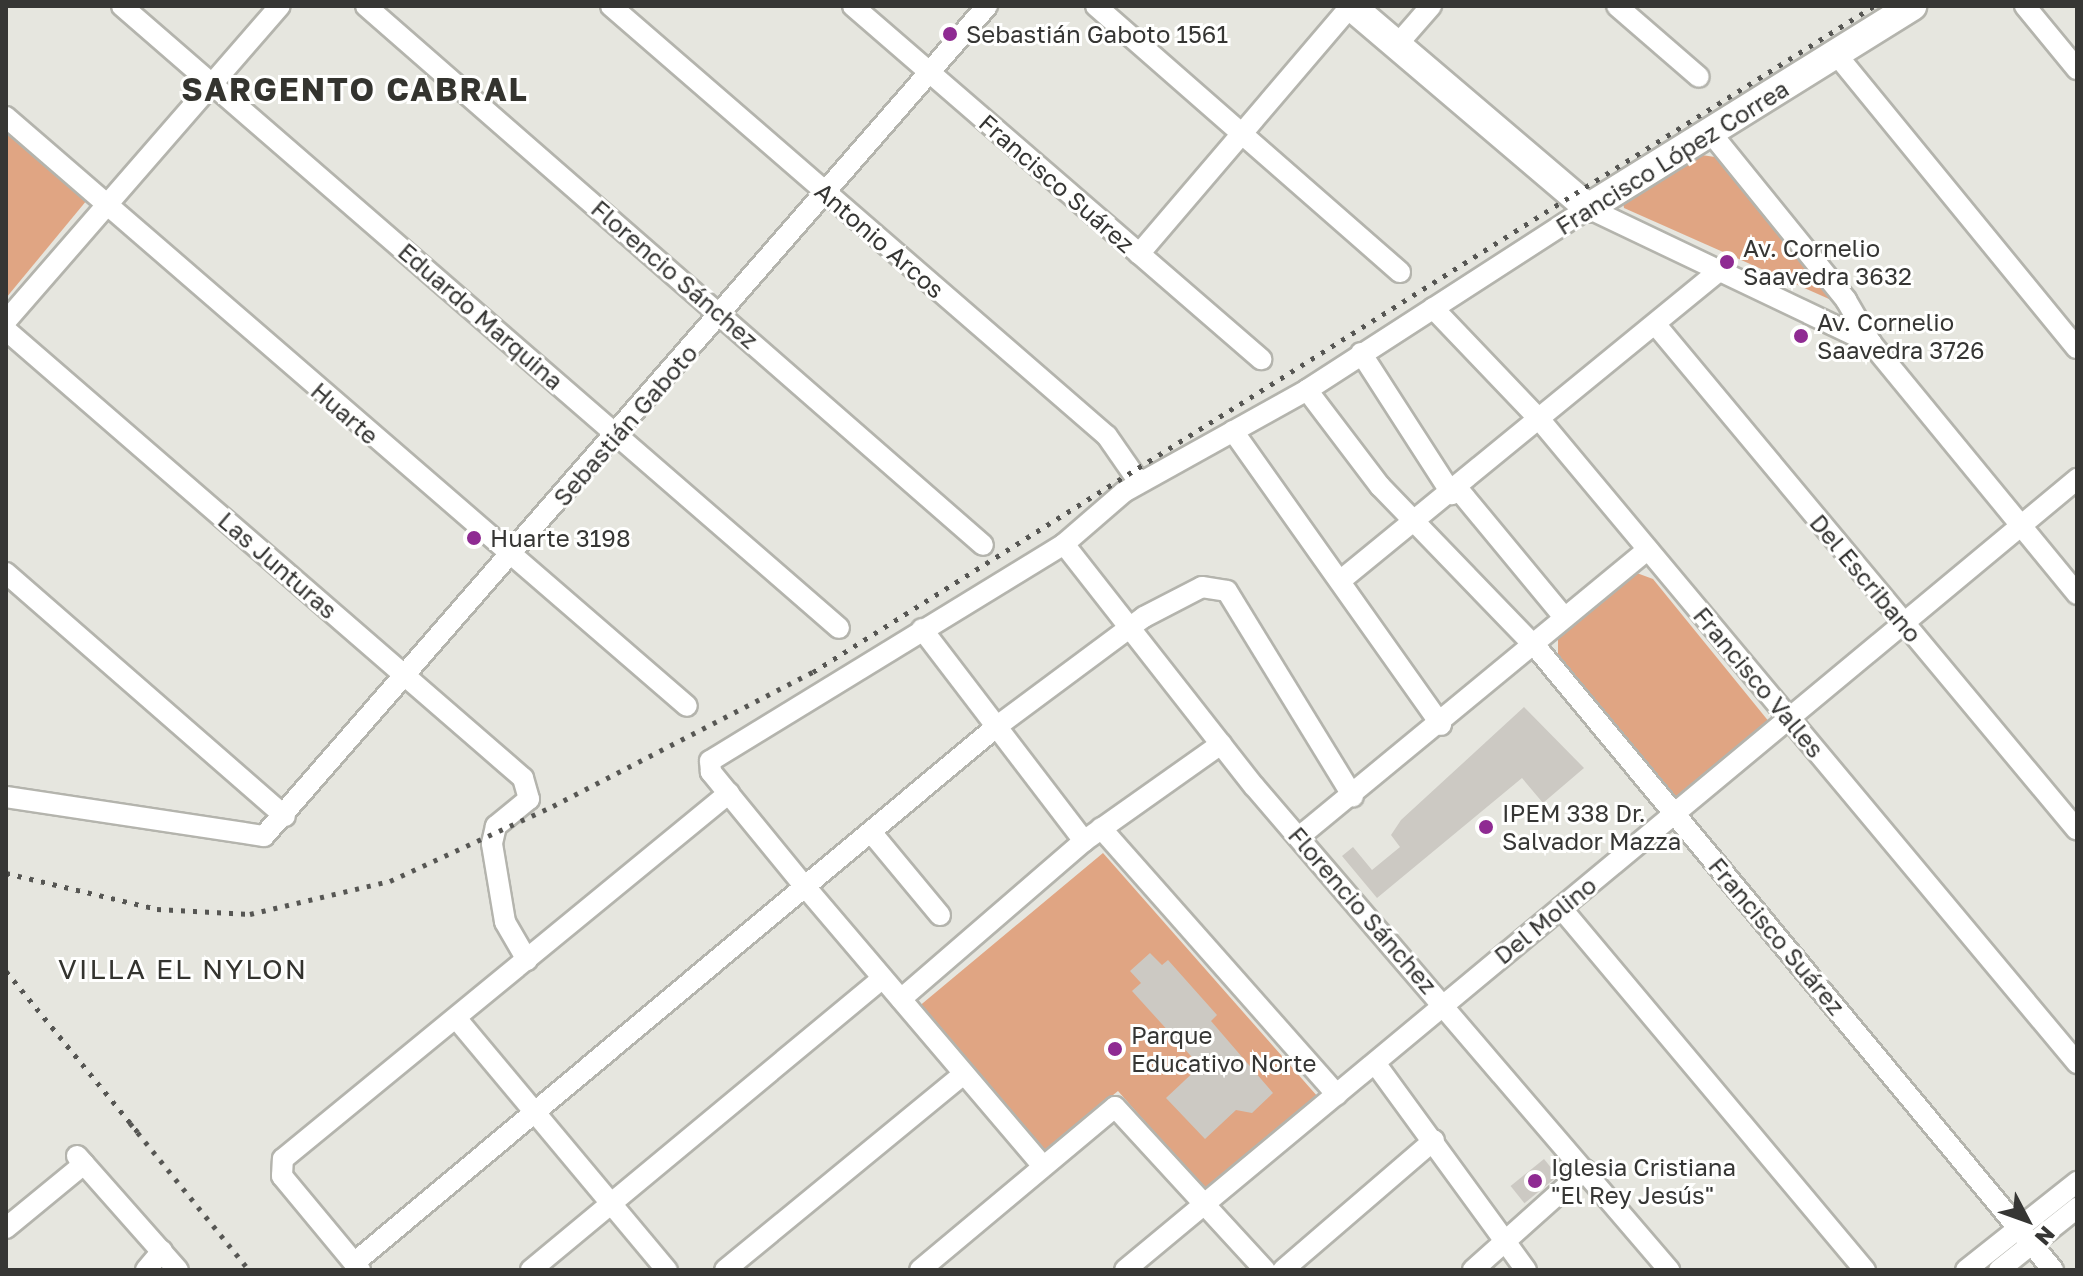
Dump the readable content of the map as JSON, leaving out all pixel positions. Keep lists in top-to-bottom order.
{
  "streets": {
    "main road": ["Francisco López Correa"],
    "street": [
      "Francisco Suárez",
      "Antonio Arcos",
      "Florencio Sánchez",
      "Eduardo Marquina",
      "Huarte",
      "Sebastián Gaboto",
      "Las Junturas",
      "Del Escribano",
      "Francisco Valles",
      "Del Molino"
    ]
  },
  "crossings": [
    ["Francisco López Correa", "Francisco Suárez"],
    ["Francisco López Correa", "Antonio Arcos"],
    ["Francisco López Correa", "Florencio Sánchez"],
    ["Francisco López Correa", "Francisco Valles"],
    ["Francisco Suárez", "Sebastián Gaboto"],
    ["Francisco Suárez", "Del Molino"],
    ["Antonio Arcos", "Sebastián Gaboto"],
    ["Florencio Sánchez", "Sebastián Gaboto"],
    ["Florencio Sánchez", "Del Molino"],
    ["Eduardo Marquina", "Sebastián Gaboto"],
    ["Huarte", "Sebastián Gaboto"],
    ["Sebastián Gaboto", "Las Junturas"],
    ["Del Escribano", "Del Molino"],
    ["Francisco Valles", "Del Molino"]
  ],
  "districts": ["SARGENTO CABRAL", "VILLA EL NYLON"],
  "places": [
    "Sebastián Gaboto 1561",
    "Av. Cornelio Saavedra 3632",
    "Av. Cornelio Saavedra 3726",
    "Huarte 3198",
    "IPEM 338 Dr. Salvador Mazza",
    "Parque Educativo Norte",
    "Iglesia Cristiana \"El Rey Jesús\""
  ],
  "north": "bottom right"
}
